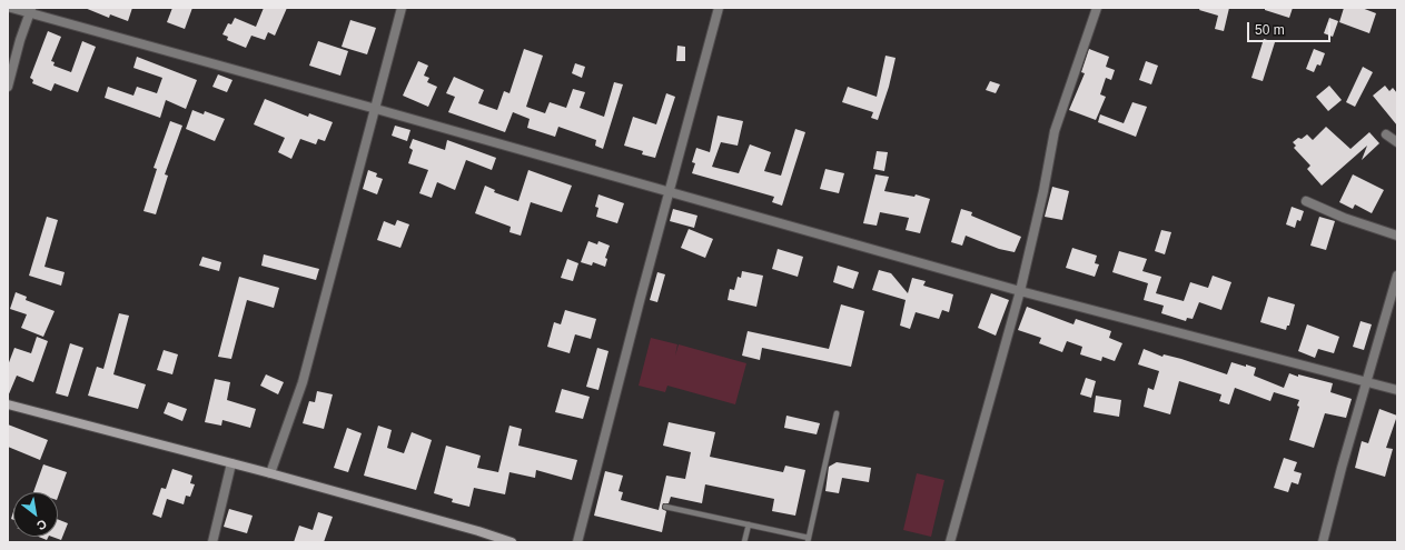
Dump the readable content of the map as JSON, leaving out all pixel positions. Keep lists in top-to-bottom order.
{
  "scale_bar": "50 m",
  "north": "bottom right"
}
